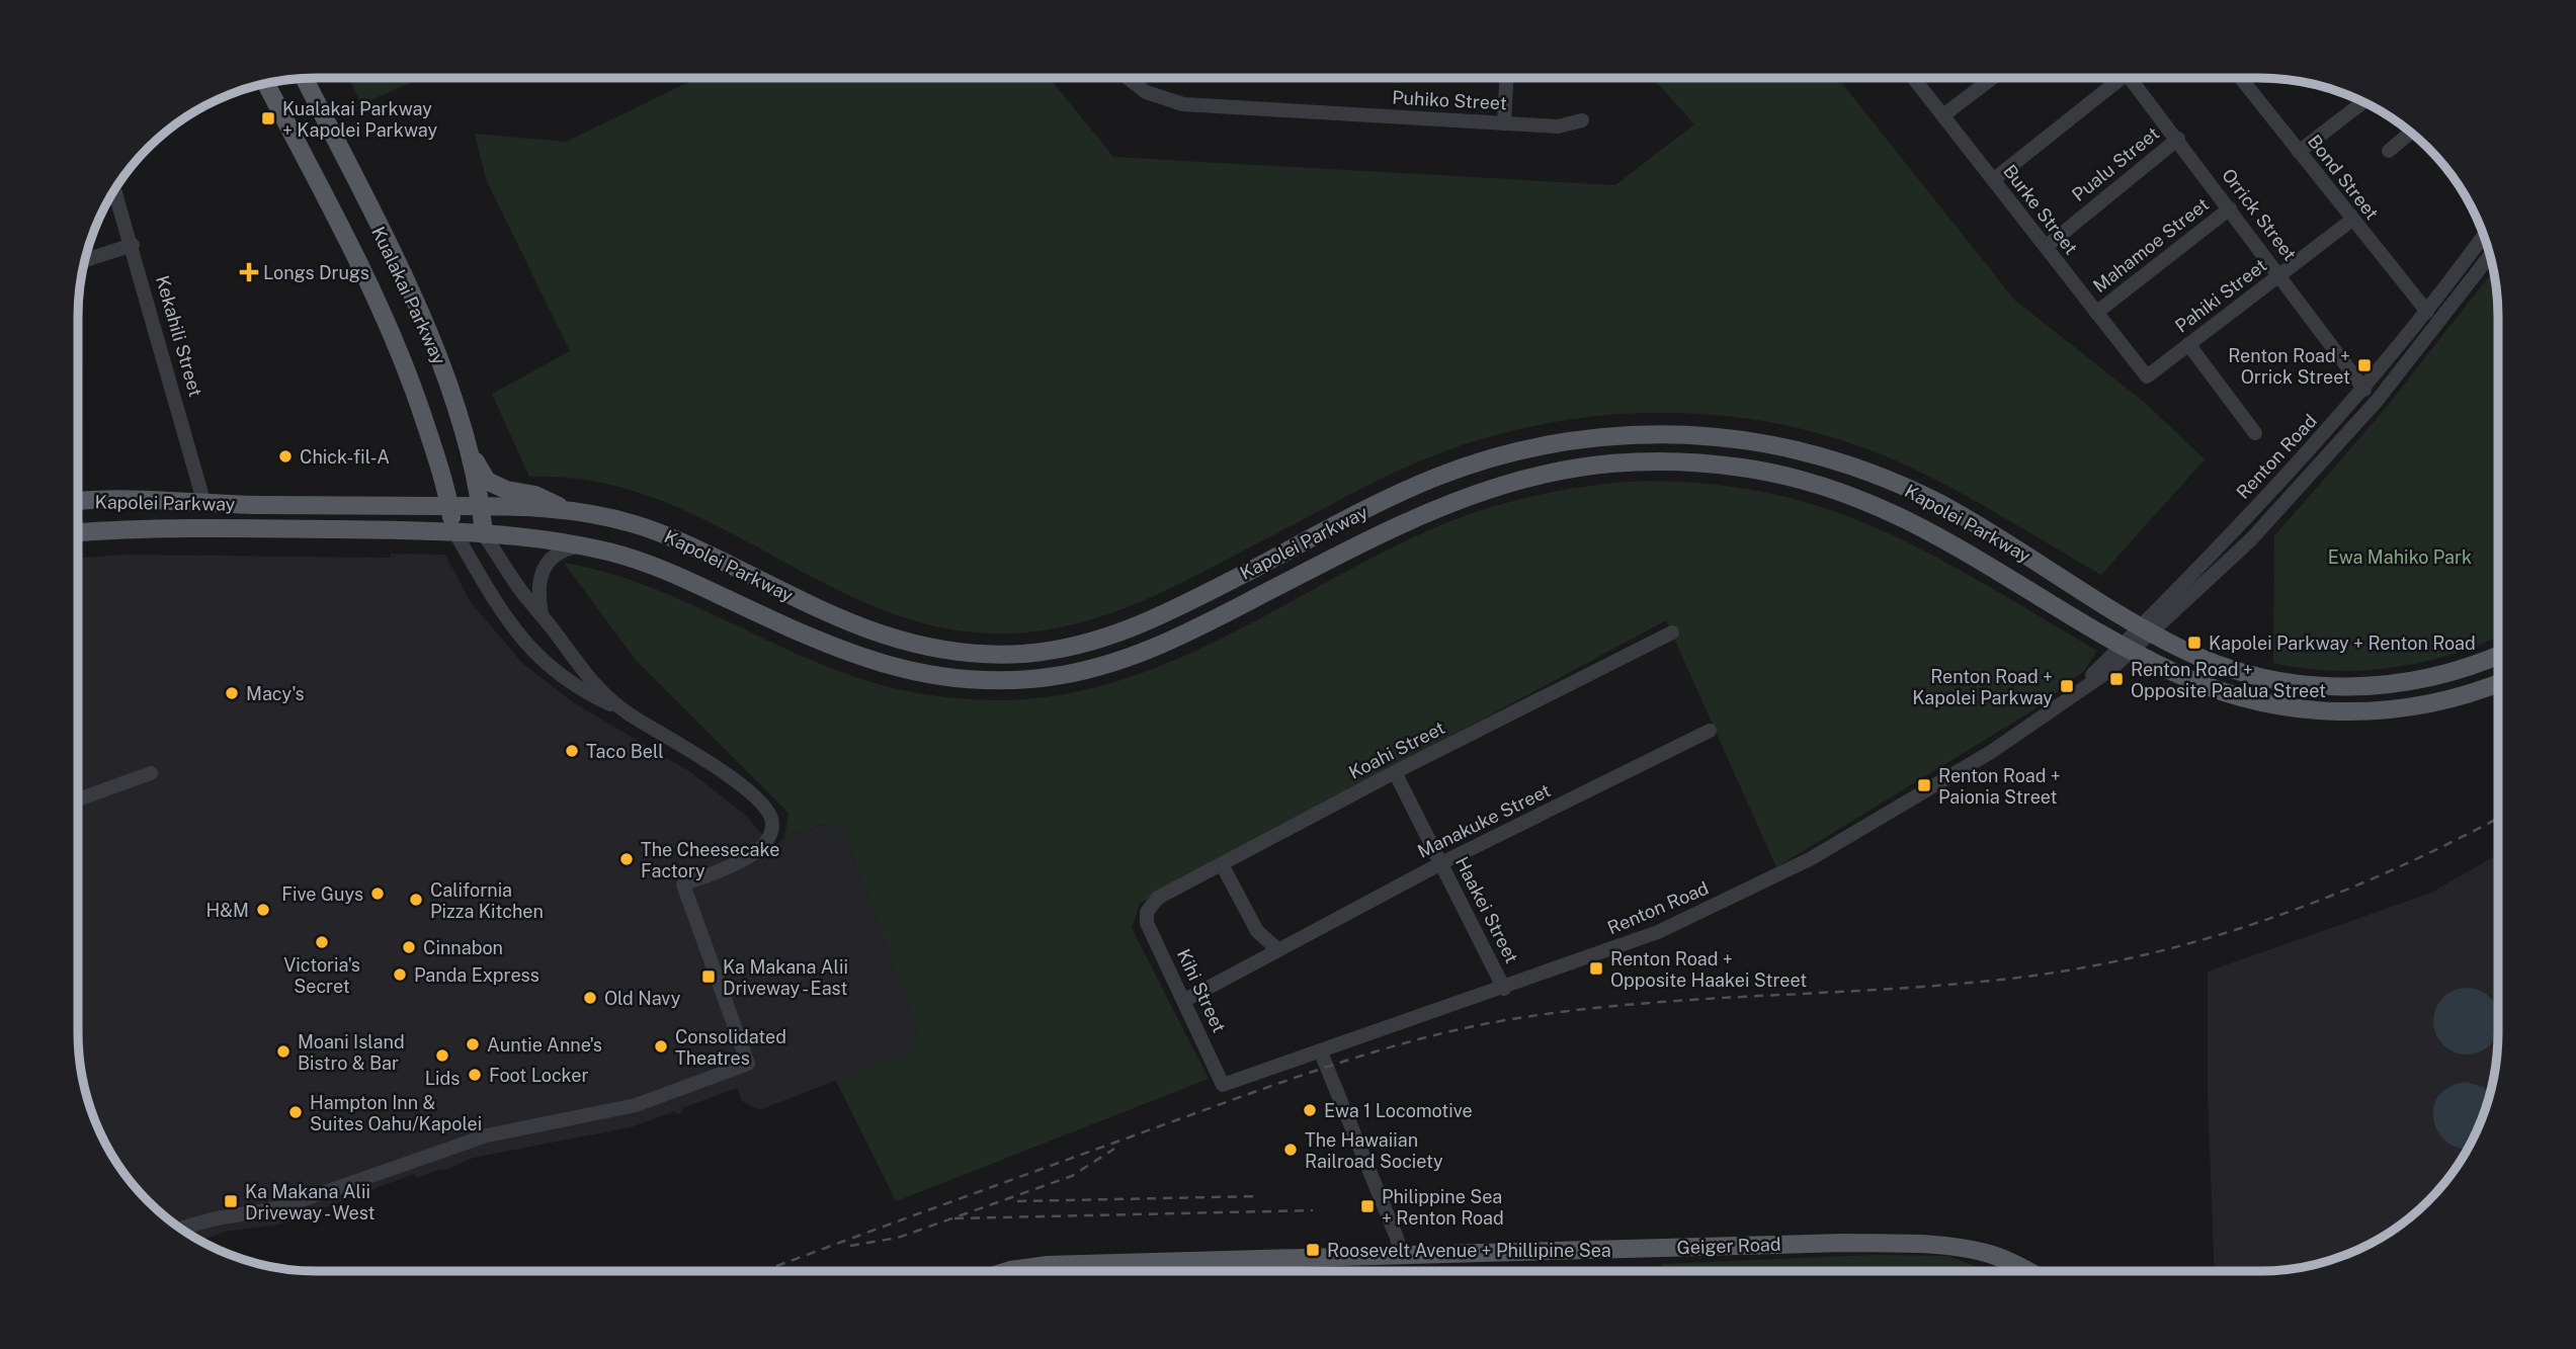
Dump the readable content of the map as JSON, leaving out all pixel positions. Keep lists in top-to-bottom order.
{
  "streets": {
    "main road": ["Kualakai Parkway", "Kapolei Parkway", "Geiger Road"],
    "street": [
      "Puhiko Street",
      "Pualu Street",
      "Bond Street",
      "Burke Street",
      "Orrick Street",
      "Mahamoe Street",
      "Pahiki Street",
      "Kekahili Street",
      "Renton Road",
      "Koahi Street",
      "Manakuke Street",
      "Haakei Street",
      "Kihi Street"
    ]
  },
  "crossings": [
    ["Pualu Street", "Burke Street"],
    ["Pualu Street", "Orrick Street"],
    ["Bond Street", "Pahiki Street"],
    ["Bond Street", "Renton Road"],
    ["Burke Street", "Mahamoe Street"],
    ["Burke Street", "Pahiki Street"],
    ["Orrick Street", "Mahamoe Street"],
    ["Orrick Street", "Pahiki Street"],
    ["Orrick Street", "Renton Road"],
    ["Kualakai Parkway", "Kapolei Parkway"],
    ["Kekahili Street", "Kapolei Parkway"],
    ["Renton Road", "Kapolei Parkway"],
    ["Renton Road", "Haakei Street"],
    ["Renton Road", "Kihi Street"],
    ["Koahi Street", "Haakei Street"],
    ["Koahi Street", "Kihi Street"],
    ["Manakuke Street", "Haakei Street"],
    ["Manakuke Street", "Kihi Street"]
  ],
  "parks": ["Ewa Mahiko Park"],
  "places": {
    "transit": [
      "Kualakai Parkway + Kapolei Parkway",
      "Renton Road + Orrick Street",
      "Kapolei Parkway + Renton Road",
      "Renton Road + Opposite Paalua Street",
      "Renton Road + Kapolei Parkway",
      "Renton Road + Paionia Street",
      "Renton Road + Opposite Haakei Street",
      "Ka Makana Alii Driveway - East",
      "Ka Makana Alii Driveway - West",
      "Philippine Sea + Renton Road",
      "Roosevelt Avenue + Phillipine Sea"
    ],
    "health": ["Longs Drugs"],
    "other": [
      "Chick-fil-A",
      "Macy's",
      "Taco Bell",
      "The Cheesecake Factory",
      "Five Guys",
      "California Pizza Kitchen",
      "H&M",
      "Victoria's Secret",
      "Cinnabon",
      "Panda Express",
      "Old Navy",
      "Auntie Anne's",
      "Consolidated Theatres",
      "Moani Island Bistro & Bar",
      "Lids",
      "Foot Locker",
      "Ewa 1 Locomotive",
      "Hampton Inn & Suites Oahu/Kapolei",
      "The Hawaiian Railroad Society"
    ]
  }
}
